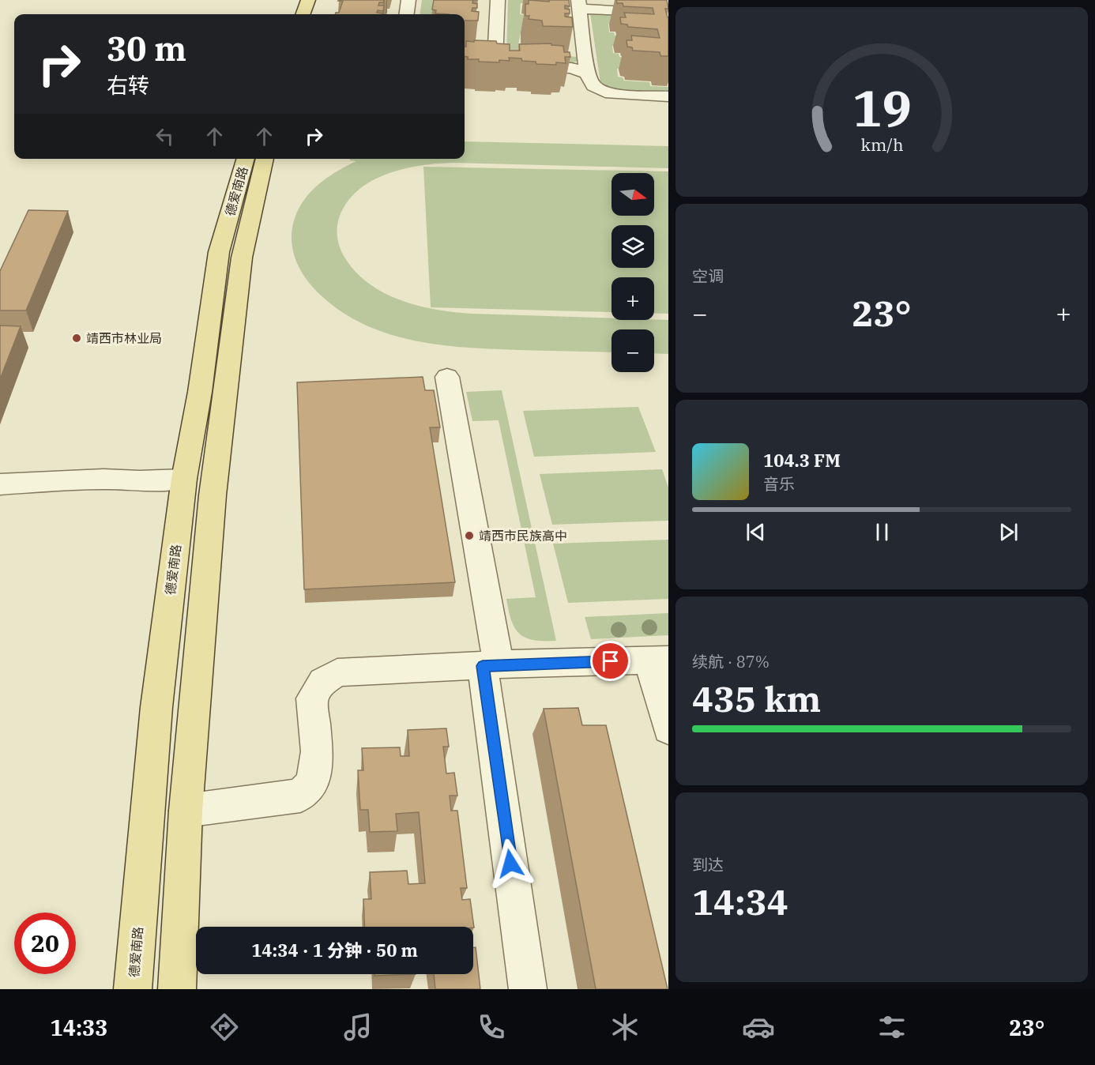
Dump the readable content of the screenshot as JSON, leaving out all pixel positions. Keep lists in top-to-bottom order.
{
  "streets": {
    "main road": ["德爱南路"]
  },
  "places": ["靖西市林业局", "靖西市民族高中"],
  "north": "right",
  "page": {
    "turn": ["30 m", "右转"],
    "map_buttons": ["+", "−"],
    "tile": [
      "空调",
      ["续航 · 87%", "435 km"],
      ["到达", "14:34"]
    ],
    "heat": ["−", "23°", "+"],
    "song": ["104.3 FM", "音乐"],
    "limit": "20",
    "trip": "14:34 · 1 分钟 · 50 m",
    "tabs": ["14:33", "23°"],
    "gauge": ["19", "km/h"]
  }
}
